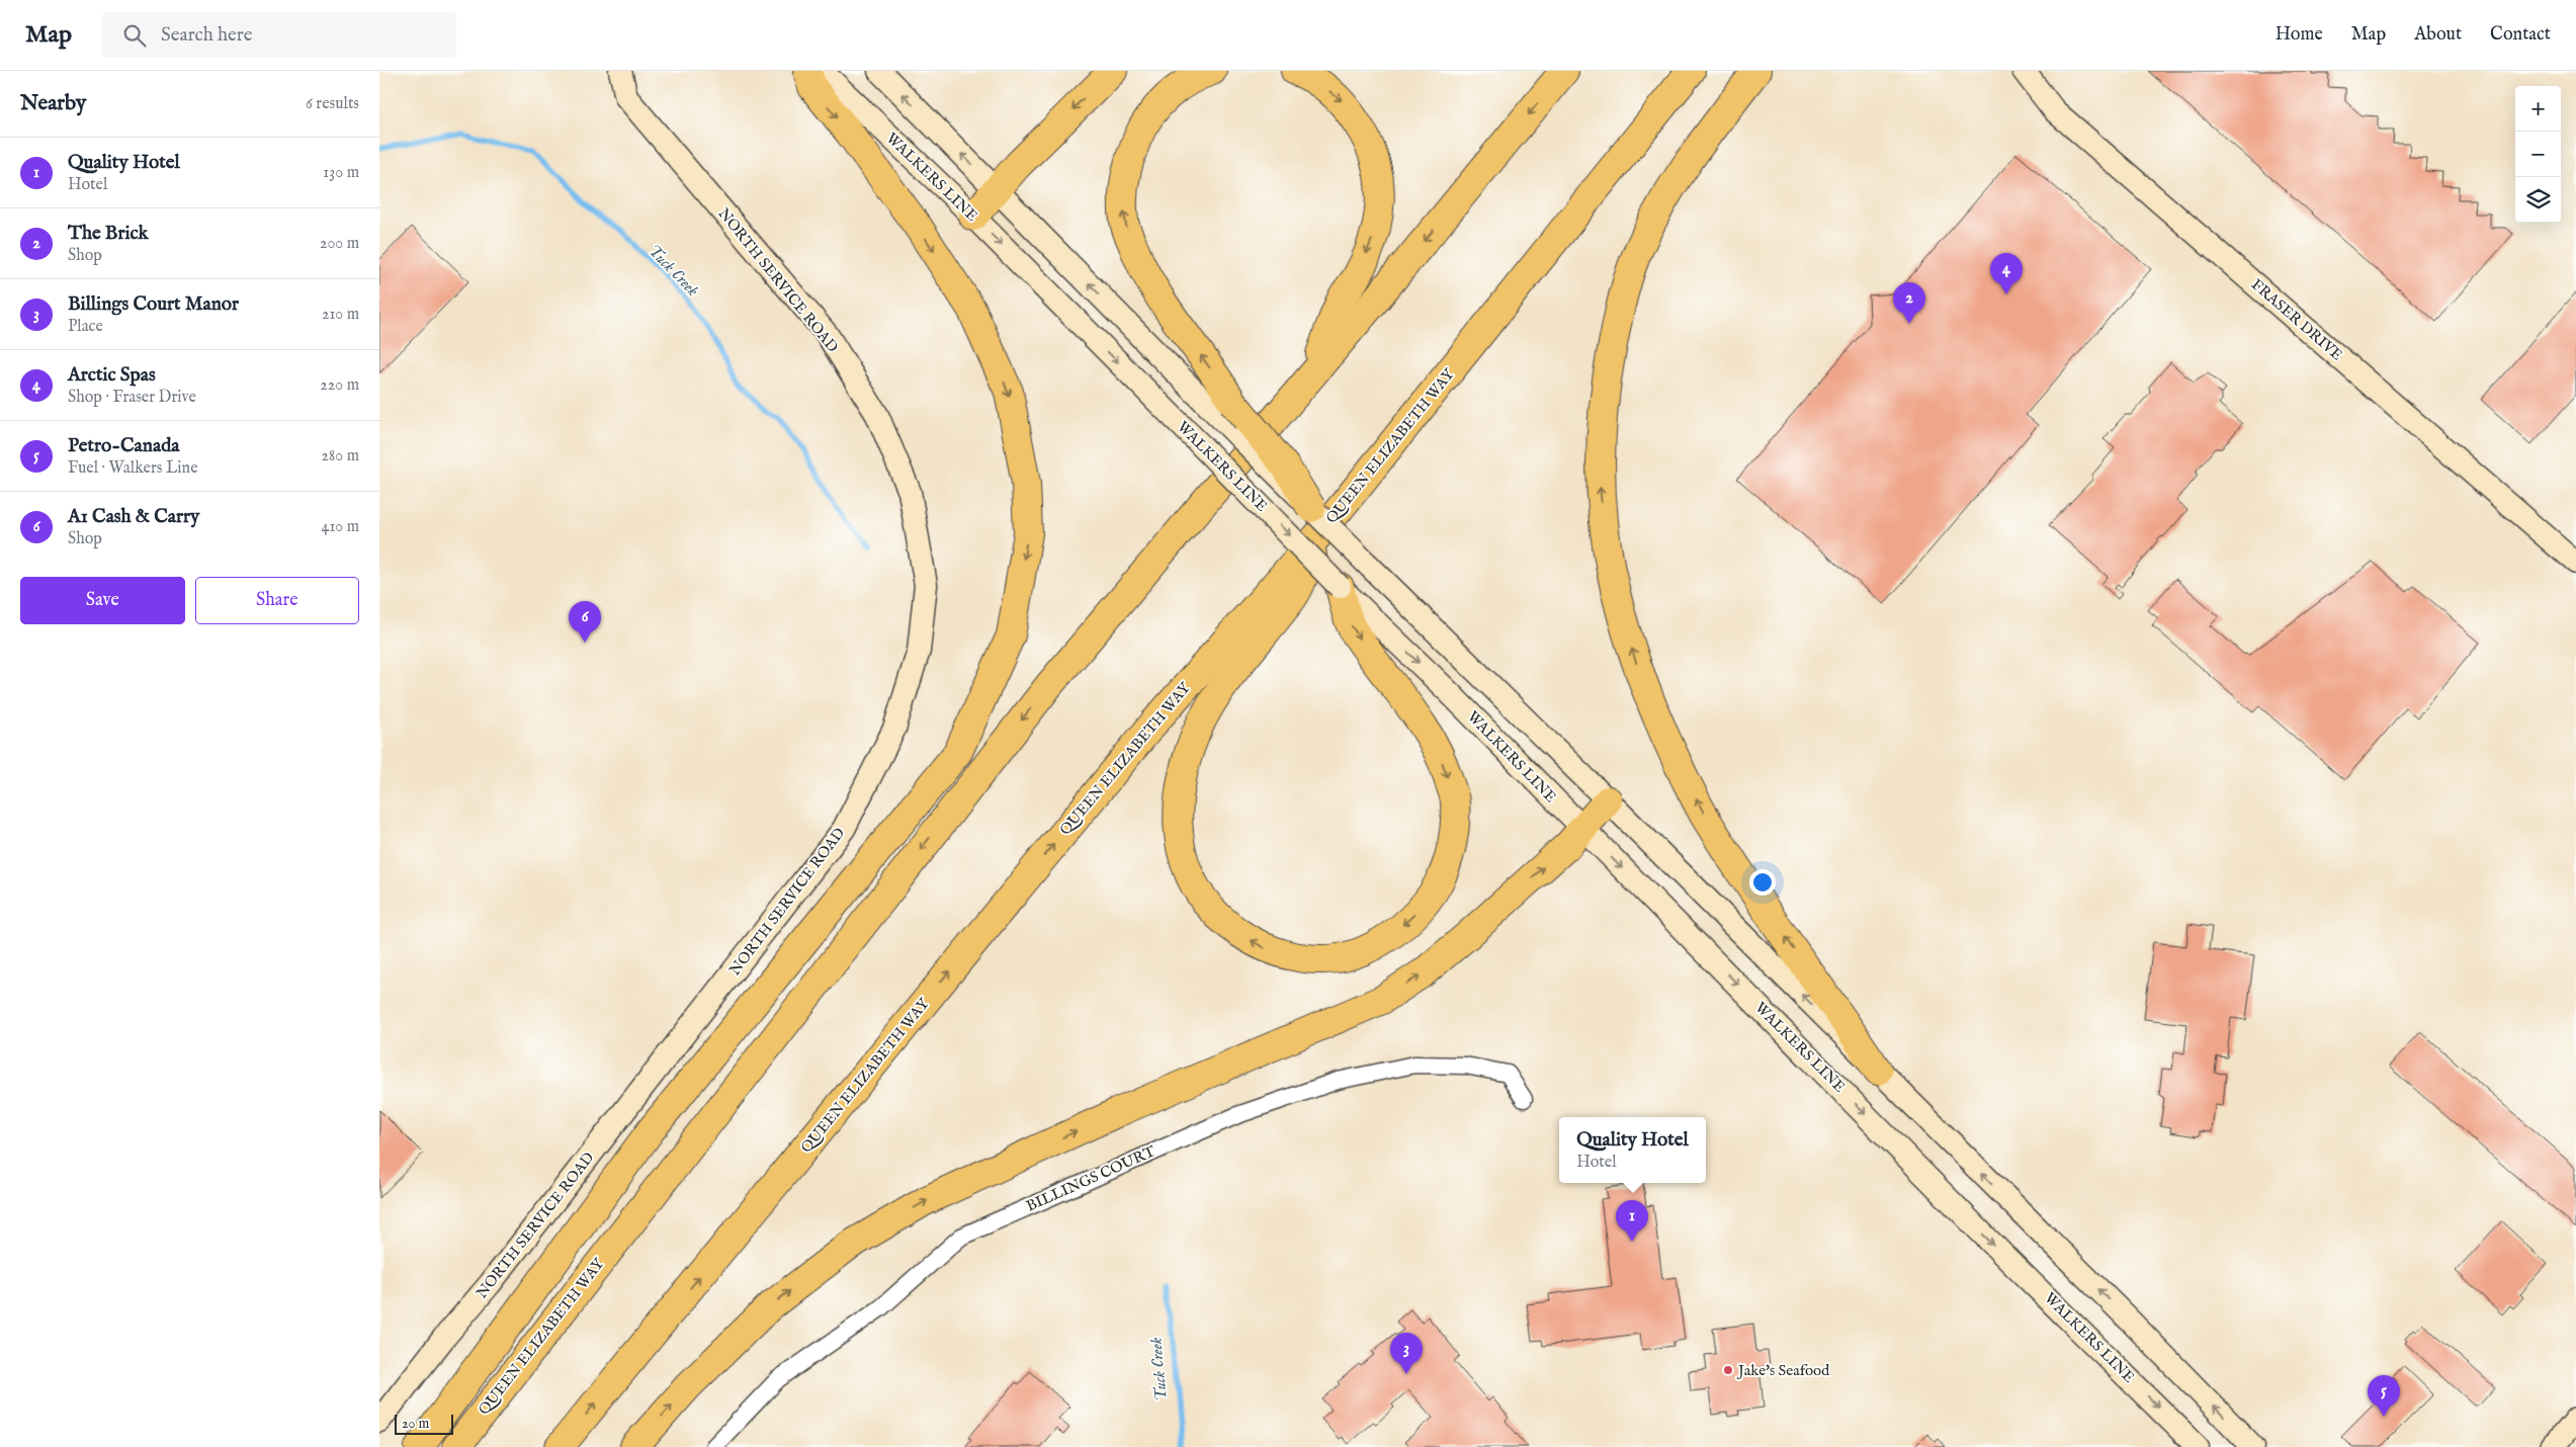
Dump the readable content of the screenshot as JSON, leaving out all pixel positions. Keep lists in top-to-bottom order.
{
  "streets": {
    "highway": ["QUEEN ELIZABETH WAY"],
    "main road": ["WALKERS LINE", "NORTH SERVICE ROAD", "FRASER DRIVE"],
    "street": ["BILLINGS COURT"]
  },
  "water": ["Tuck Creek"],
  "places": ["Jake's Seafood"],
  "scale_bar": "20 m",
  "page": {
    "header": "Map",
    "search": "Search here",
    "nav": [
      "Home",
      "Map",
      "About",
      "Contact"
    ],
    "heading": ["Nearby", "6 results"],
    "map_buttons": ["+", "−"],
    "list": [
      {
        "mark": "1",
        "name": "Quality Hotel",
        "note": "Hotel",
        "value": "130 m"
      },
      {
        "mark": "2",
        "name": "The Brick",
        "note": "Shop",
        "value": "200 m"
      },
      {
        "mark": "3",
        "name": "Billings Court Manor",
        "note": "Place",
        "value": "210 m"
      },
      {
        "mark": "4",
        "name": "Arctic Spas",
        "note": "Shop · Fraser Drive",
        "value": "220 m"
      },
      {
        "mark": "5",
        "name": "Petro-Canada",
        "note": "Fuel · Walkers Line",
        "value": "280 m"
      },
      {
        "mark": "6",
        "name": "A1 Cash & Carry",
        "note": "Shop",
        "value": "410 m"
      }
    ],
    "pins": [
      "4",
      "2",
      "6",
      "1",
      "3",
      "5"
    ],
    "buttons": ["Save", "Share"],
    "popup": ["Quality Hotel", "Hotel"],
    "scale": "20 m"
  }
}
